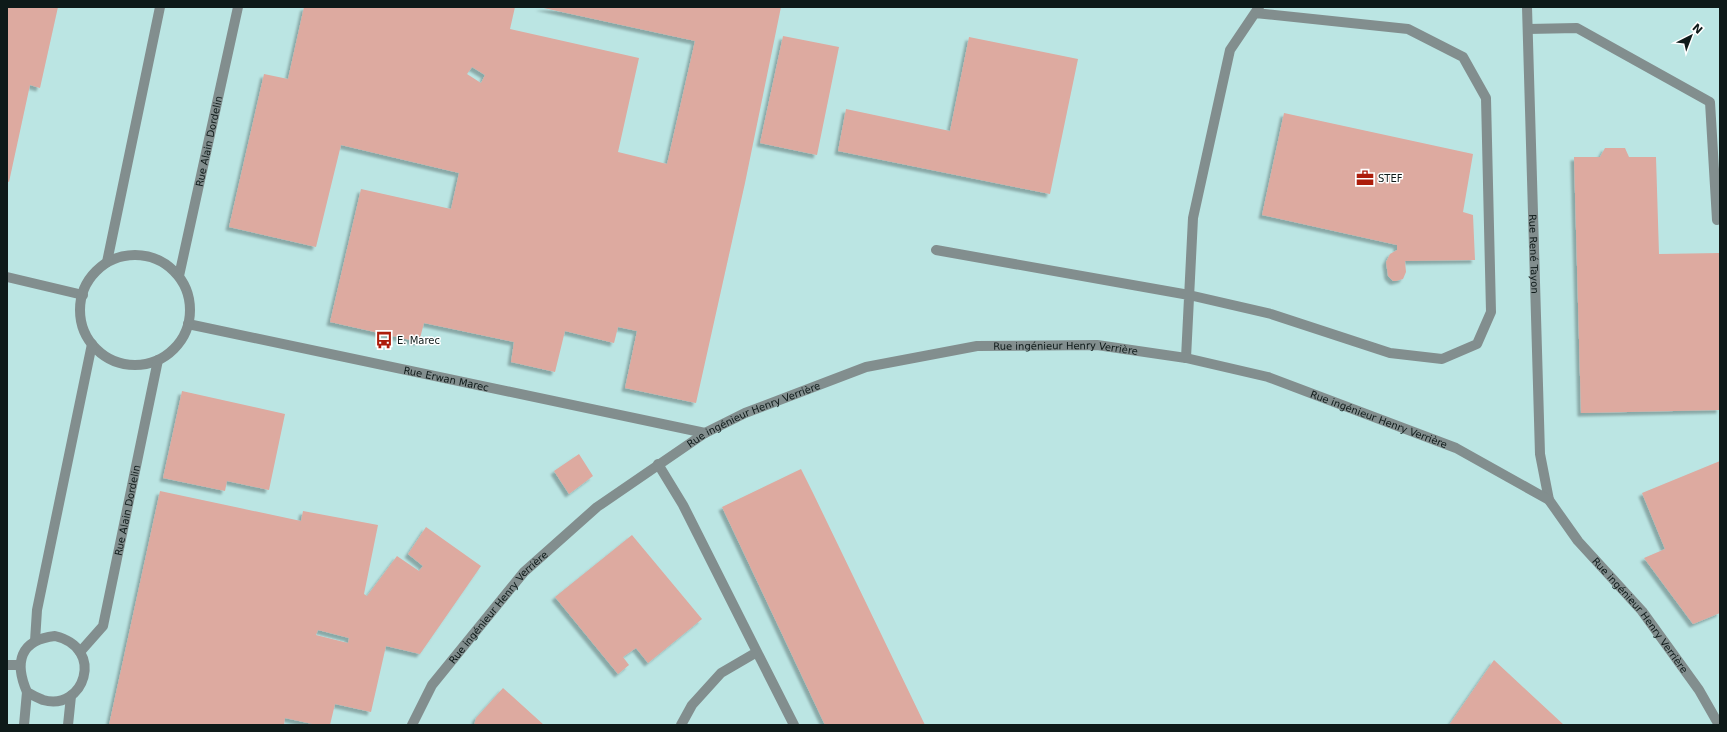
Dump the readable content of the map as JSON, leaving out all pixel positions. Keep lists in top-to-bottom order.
{
  "streets": {
    "street": [
      "Rue Alain Dordelin",
      "Rue René Tayon",
      "Rue ingénieur Henry Verrière",
      "Rue Erwan Marec"
    ]
  },
  "crossings": [
    ["Rue Alain Dordelin", "Rue Erwan Marec"],
    ["Rue René Tayon", "Rue ingénieur Henry Verrière"],
    ["Rue ingénieur Henry Verrière", "Rue Erwan Marec"]
  ],
  "places": {
    "office": ["STEF"],
    "bus stop": ["E. Marec"]
  },
  "north": "top right"
}
